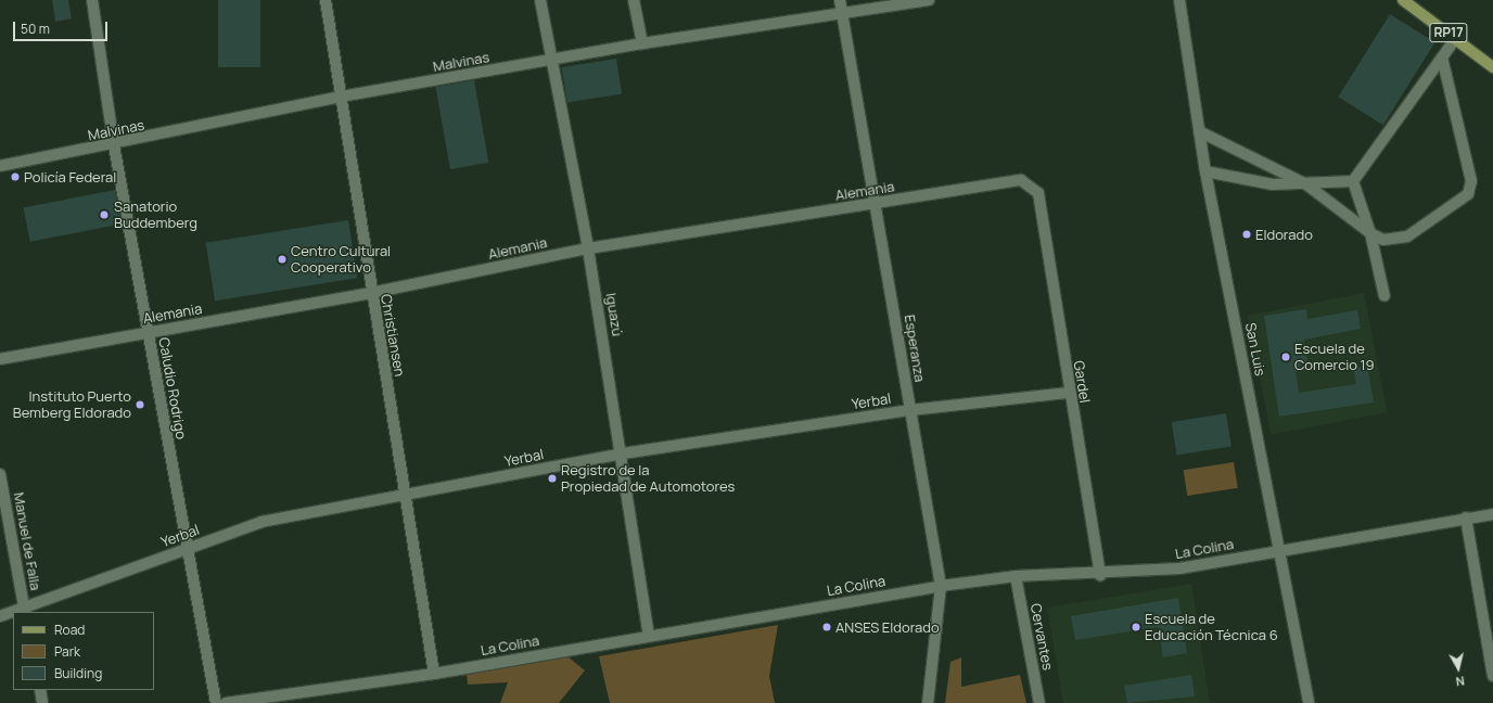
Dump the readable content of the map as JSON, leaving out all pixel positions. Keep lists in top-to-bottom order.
{
  "streets": {
    "main road": ["RP17"],
    "street": [
      "Malvinas",
      "Alemania",
      "Iguazú",
      "Christiansen",
      "Esperanza",
      "San Luis",
      "Gardel",
      "Caludio Rodrigo",
      "Yerbal",
      "Manuel de Falla",
      "La Colina",
      "Cervantes"
    ]
  },
  "crossings": [
    ["Malvinas", "Iguazú"],
    ["Malvinas", "Christiansen"],
    ["Malvinas", "Esperanza"],
    ["Malvinas", "Caludio Rodrigo"],
    ["Alemania", "Iguazú"],
    ["Alemania", "Christiansen"],
    ["Alemania", "Esperanza"],
    ["Alemania", "Gardel"],
    ["Alemania", "Caludio Rodrigo"],
    ["Iguazú", "Yerbal"],
    ["Iguazú", "La Colina"],
    ["Christiansen", "Yerbal"],
    ["Christiansen", "La Colina"],
    ["Esperanza", "Yerbal"],
    ["Esperanza", "La Colina"],
    ["San Luis", "La Colina"],
    ["Gardel", "Yerbal"],
    ["Gardel", "La Colina"],
    ["Caludio Rodrigo", "Yerbal"],
    ["Yerbal", "Manuel de Falla"],
    ["La Colina", "Cervantes"]
  ],
  "places": [
    "Policía Federal",
    "Sanatorio Buddemberg",
    "Eldorado",
    "Centro Cultural Cooperativo",
    "Escuela de Comercio 19",
    "Instituto Puerto Bemberg Eldorado",
    "Registro de la Propiedad de Automotores",
    "ANSES Eldorado",
    "Escuela de Educación Técnica 6"
  ],
  "legend": ["Road", "Park", "Building"],
  "scale_bar": "50 m",
  "north": "bottom"
}
